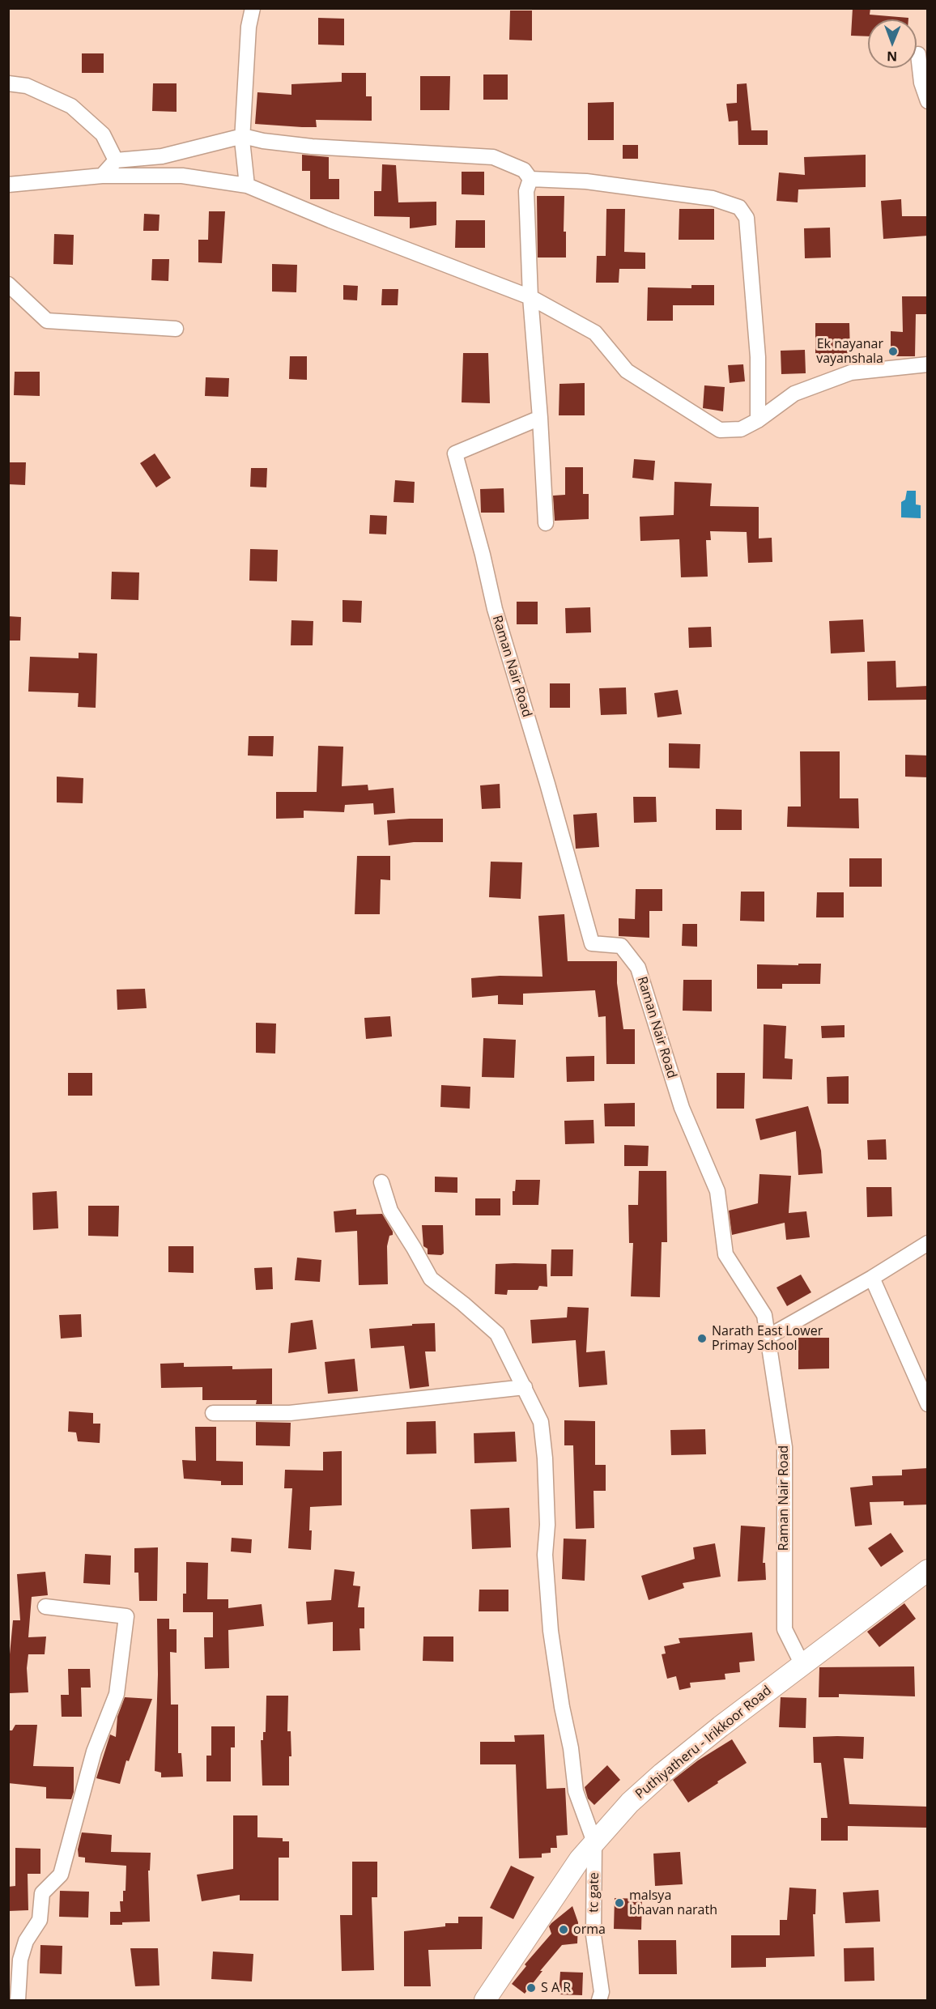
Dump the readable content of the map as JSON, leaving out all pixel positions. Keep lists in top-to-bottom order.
{
  "streets": {
    "main road": ["Puthiyatheru - Irikkoor Road"],
    "street": ["Raman Nair Road", "tc gate"]
  },
  "crossings": [
    ["Raman Nair Road", "Puthiyatheru - Irikkoor Road"],
    ["Puthiyatheru - Irikkoor Road", "tc gate"]
  ],
  "places": [
    "Ek nayanar vayanshala",
    "Narath East Lower Primay School",
    "malsya bhavan narath",
    "orma",
    "S A R"
  ],
  "north": "bottom"
}
